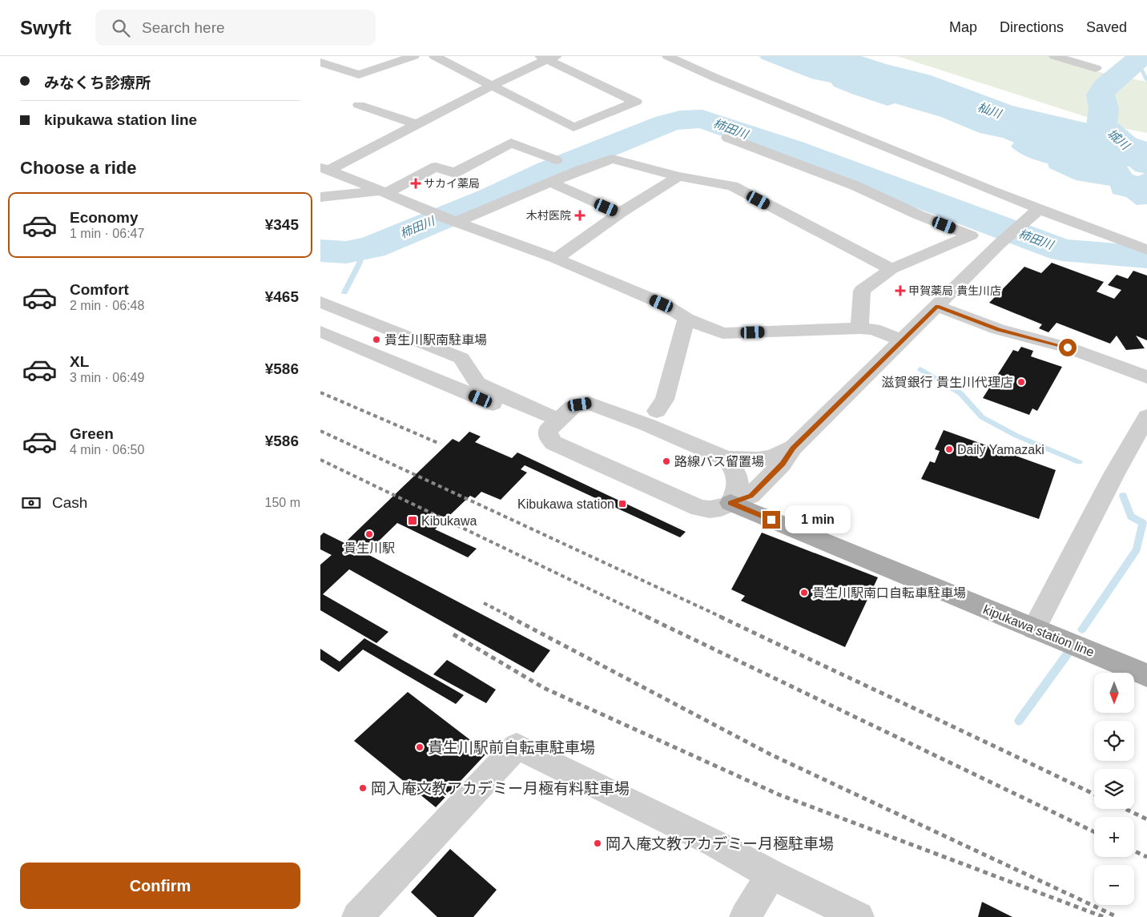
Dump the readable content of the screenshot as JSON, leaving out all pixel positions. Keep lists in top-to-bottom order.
{
  "streets": {
    "main road": ["kipukawa station line"]
  },
  "water": ["杣川", "柿田川", "城川"],
  "places": {
    "health": ["サカイ薬局", "木村医院", "甲賀薬局 貴生川店"],
    "other": [
      "貴生川駅南駐車場",
      "滋賀銀行 貴生川代理店",
      "Daily Yamazaki",
      "路線バス留置場",
      "貴生川駅",
      "貴生川駅南口自転車駐車場",
      "貴生川駅前自転車駐車場",
      "岡入庵文教アカデミー月極有料駐車場",
      "岡入庵文教アカデミー月極駐車場"
    ],
    "transit": ["Kibukawa station", "Kibukawa"]
  },
  "north": "bottom",
  "page": {
    "header": "Swyft",
    "search": "Search here",
    "nav": ["Map", "Directions", "Saved"],
    "banner": ["みなくち診療所", "kipukawa station line"],
    "heading": "Choose a ride",
    "list": [
      {
        "name": "Economy",
        "note": "1 min · 06:47",
        "value": "¥345"
      },
      {
        "name": "Comfort",
        "note": "2 min · 06:48",
        "value": "¥465"
      },
      {
        "name": "XL",
        "note": "3 min · 06:49",
        "value": "¥586"
      },
      {
        "name": "Green",
        "note": "4 min · 06:50",
        "value": "¥586"
      }
    ],
    "pay": ["Cash", "150 m"],
    "bubble": "1 min",
    "map_buttons": ["+", "−"],
    "buttons": "Confirm"
  }
}
